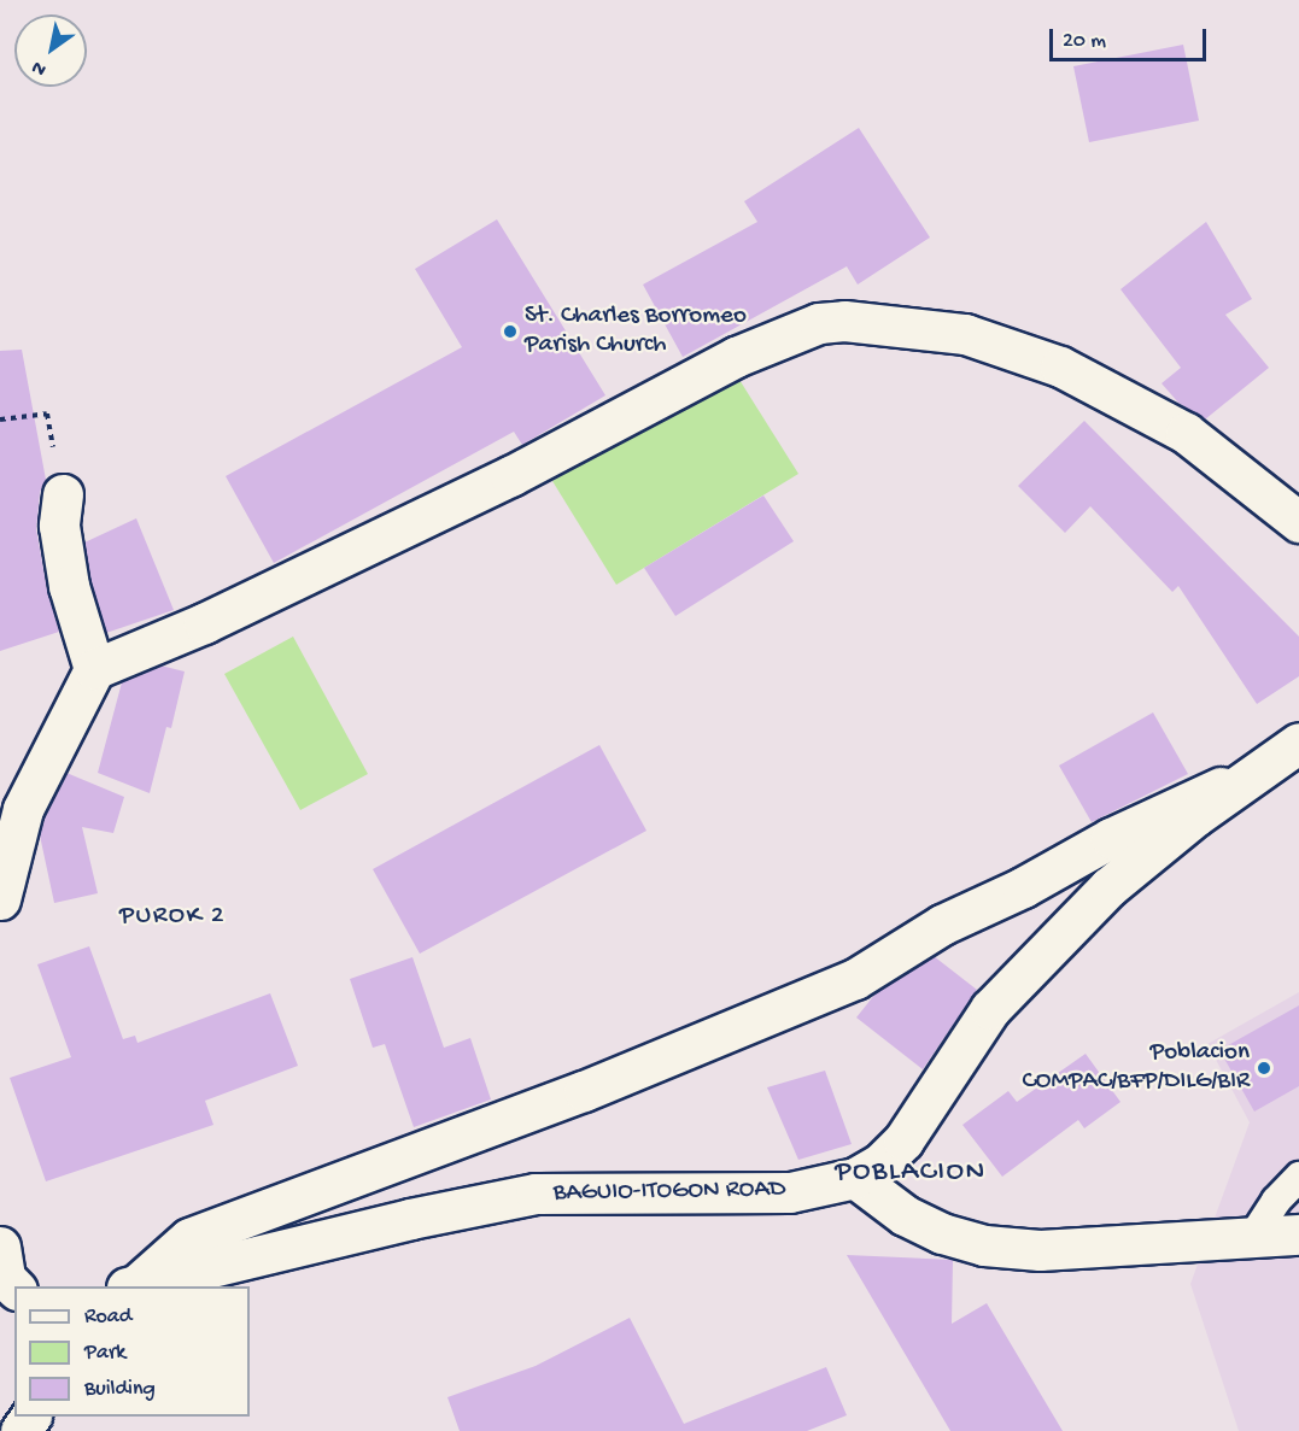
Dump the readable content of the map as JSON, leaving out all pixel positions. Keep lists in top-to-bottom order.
{
  "streets": {
    "street": ["BAGUIO-ITOGON ROAD"]
  },
  "districts": ["PUROK 2", "POBLACION"],
  "places": ["St. Charles Borromeo Parish Church", "Poblacion COMPAC/BFP/DILG/BIR"],
  "legend": ["Road", "Park", "Building"],
  "scale_bar": "20 m",
  "north": "bottom left"
}
